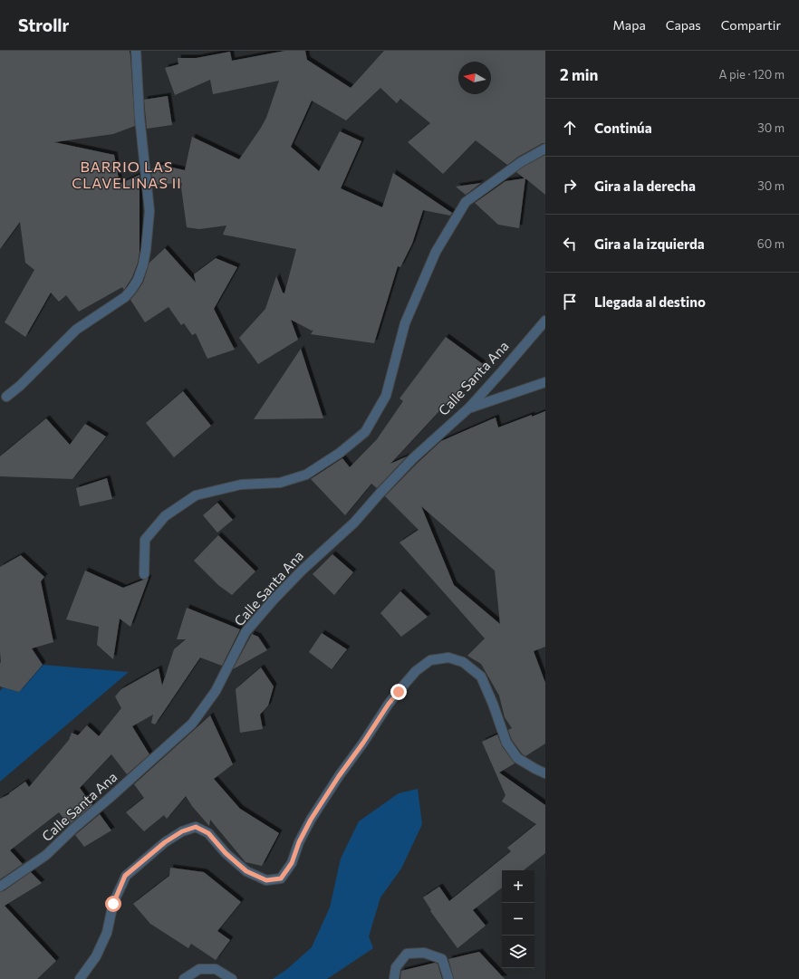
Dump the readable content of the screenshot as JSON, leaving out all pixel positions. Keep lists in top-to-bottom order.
{
  "streets": {
    "street": ["Calle Santa Ana"]
  },
  "districts": ["BARRIO LAS CLAVELINAS II"],
  "north": "left",
  "page": {
    "header": "Strollr",
    "nav": ["Mapa", "Capas", "Compartir"],
    "heading": ["2 min", "A pie · 120 m"],
    "list": [
      ["Continúa", "30 m"],
      ["Gira a la derecha", "30 m"],
      ["Gira a la izquierda", "60 m"],
      "Llegada al destino"
    ],
    "map_buttons": ["+", "−"]
  }
}
